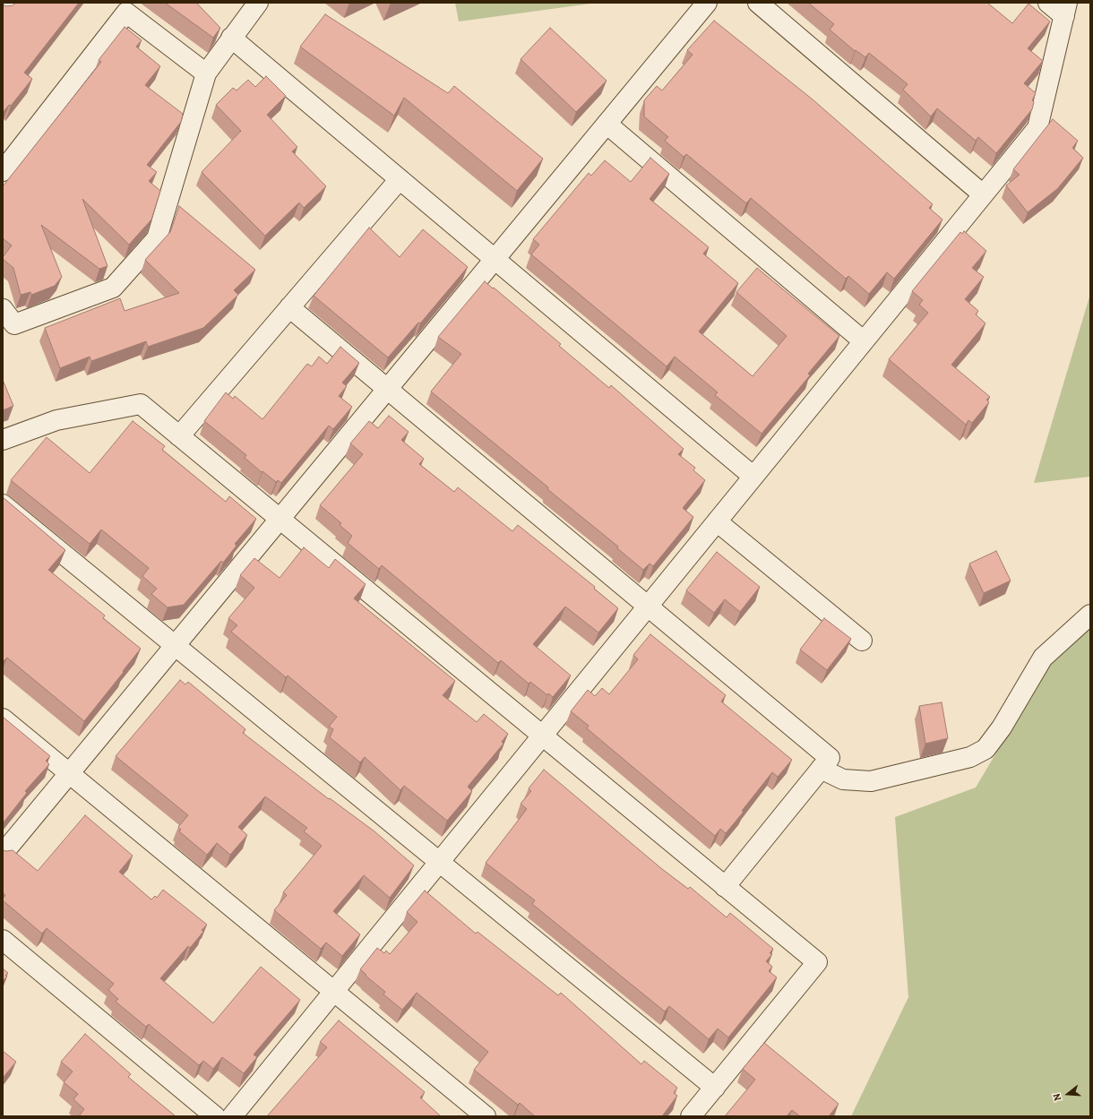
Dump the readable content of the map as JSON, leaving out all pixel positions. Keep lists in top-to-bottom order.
{
  "north": "left"
}
